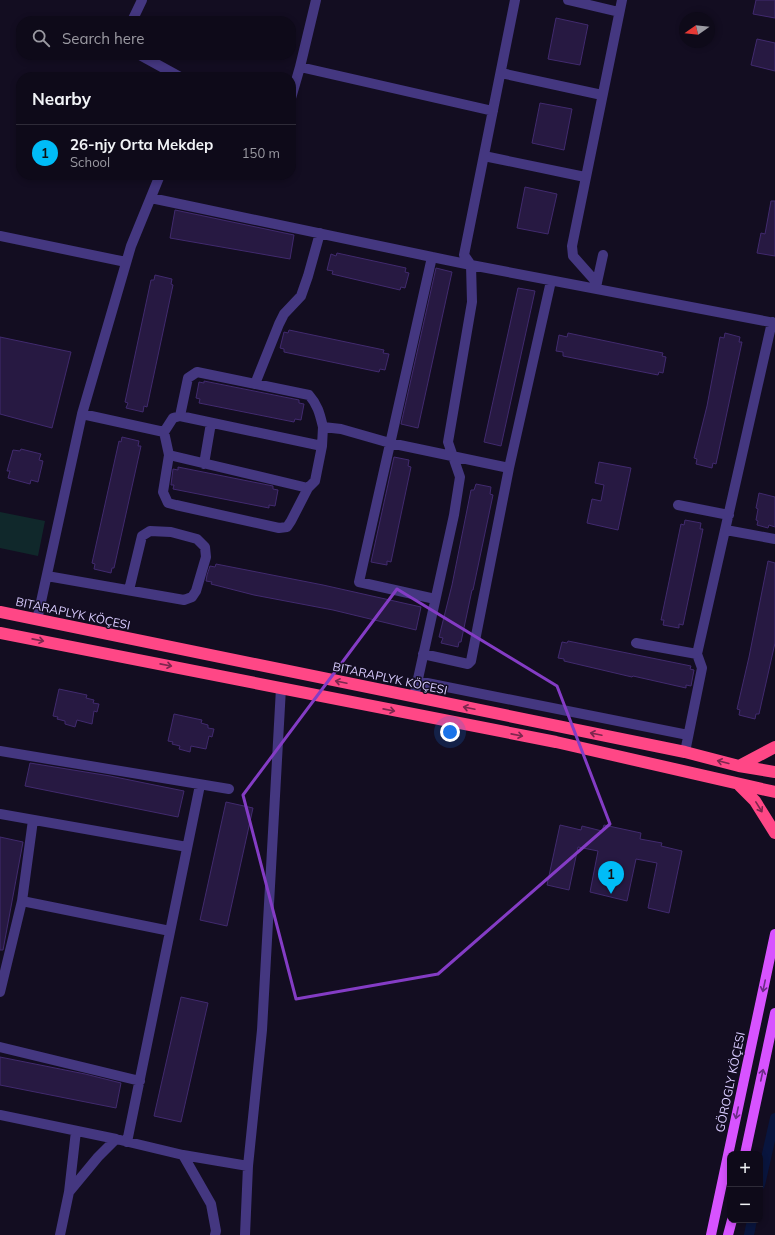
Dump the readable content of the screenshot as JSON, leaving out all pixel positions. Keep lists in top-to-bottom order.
{
  "streets": {
    "highway": ["BITARAPLYK KÖÇESI"],
    "main road": ["GÖROGLY KÖÇESI"]
  },
  "north": "left",
  "page": {
    "search": "Search here",
    "heading": "Nearby",
    "list": [
      {
        "mark": "1",
        "name": "26-njy Orta Mekdep",
        "note": "School",
        "value": "150 m"
      }
    ],
    "pins": "1",
    "map_buttons": ["+", "−"]
  }
}
